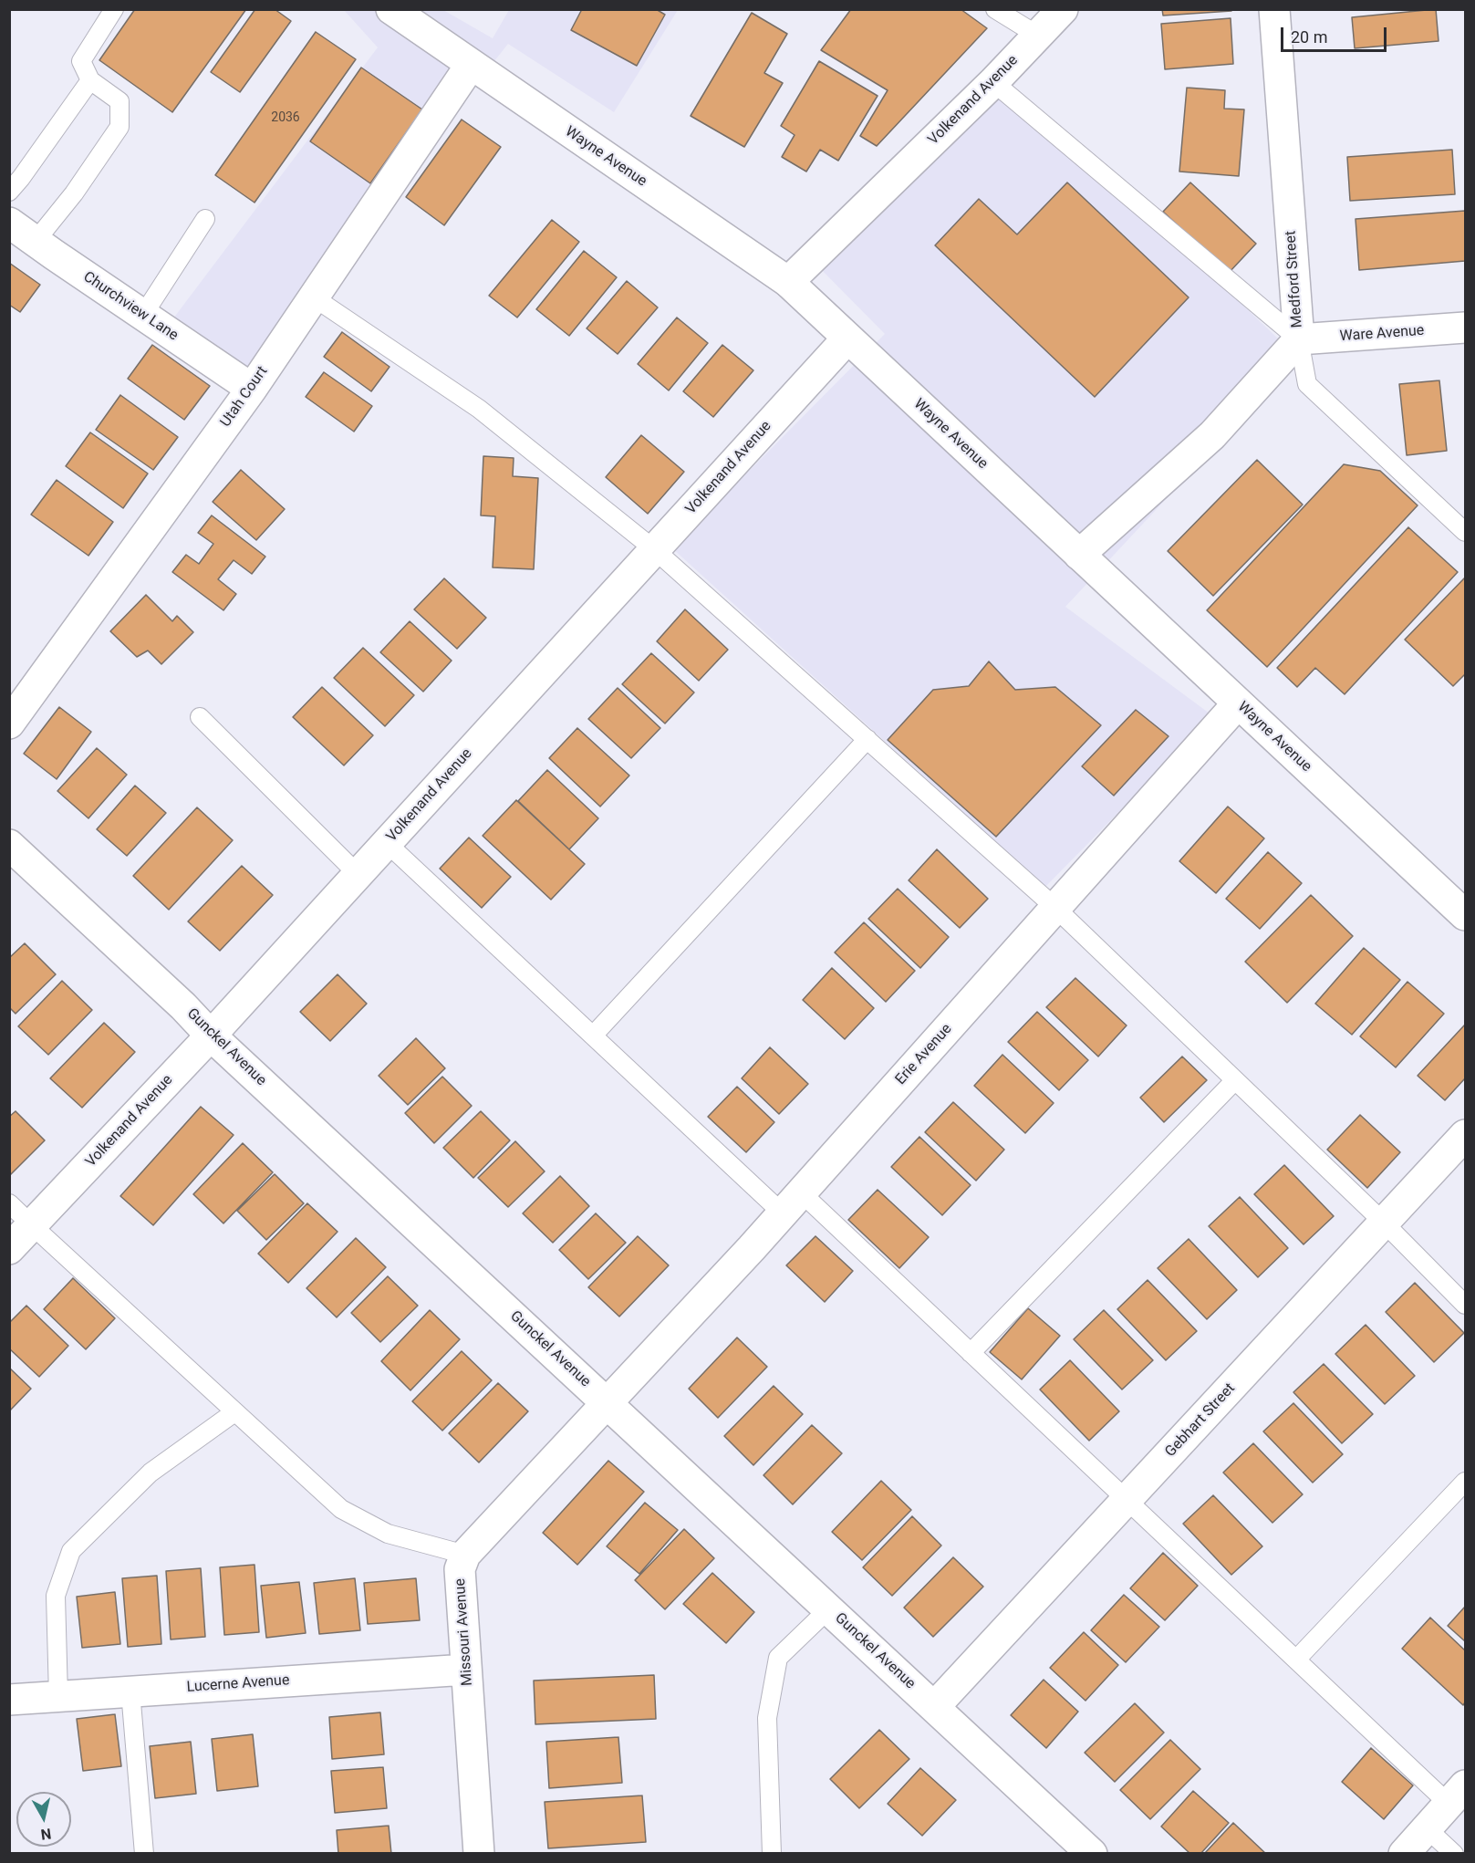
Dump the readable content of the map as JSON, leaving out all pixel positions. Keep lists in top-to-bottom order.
{
  "streets": {
    "street": [
      "Volkenand Avenue",
      "Wayne Avenue",
      "Medford Street",
      "Churchview Lane",
      "Ware Avenue",
      "Utah Court",
      "Gunckel Avenue",
      "Erie Avenue",
      "Gebhart Street",
      "Missouri Avenue",
      "Lucerne Avenue"
    ]
  },
  "crossings": [
    ["Volkenand Avenue", "Wayne Avenue"],
    ["Volkenand Avenue", "Gunckel Avenue"],
    ["Wayne Avenue", "Medford Street"],
    ["Wayne Avenue", "Utah Court"],
    ["Wayne Avenue", "Erie Avenue"],
    ["Medford Street", "Ware Avenue"],
    ["Churchview Lane", "Utah Court"],
    ["Gunckel Avenue", "Erie Avenue"],
    ["Gunckel Avenue", "Gebhart Street"],
    ["Missouri Avenue", "Lucerne Avenue"]
  ],
  "house_numbers": ["2036"],
  "scale_bar": "20 m",
  "north": "bottom"
}
